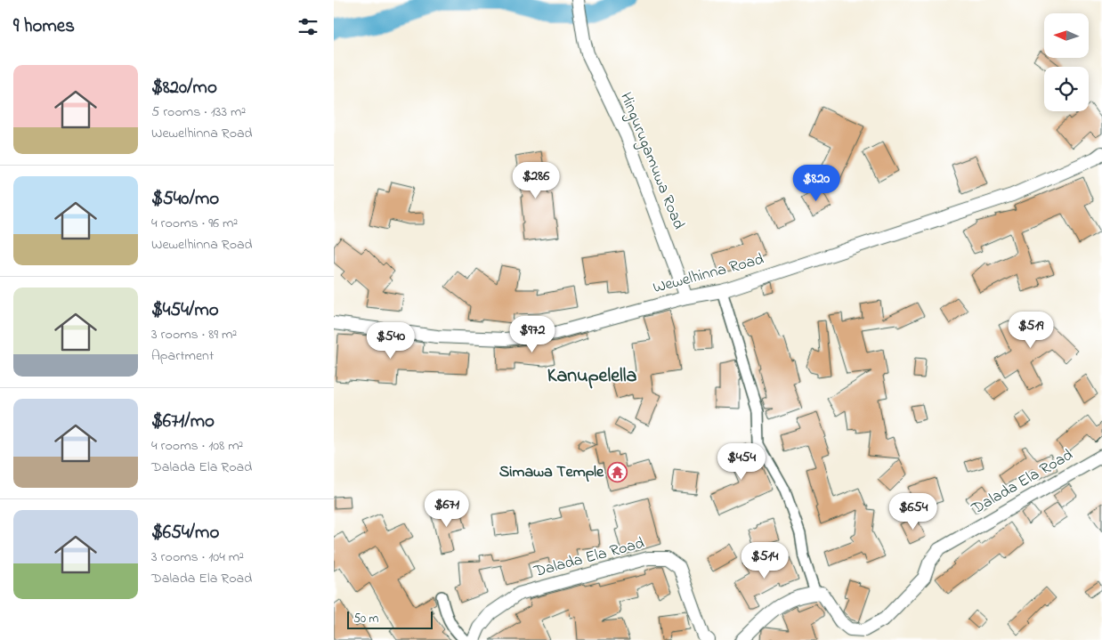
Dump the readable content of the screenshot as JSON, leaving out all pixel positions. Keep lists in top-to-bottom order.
{
  "streets": {
    "street": ["Hingurugamuwa Road", "Wewelhinna Road", "Dalada Ela Road"]
  },
  "crossings": [
    ["Hingurugamuwa Road", "Wewelhinna Road"]
  ],
  "districts": ["Kanupelella"],
  "places": {
    "temple": ["Simawa Temple"]
  },
  "scale_bar": "50 m",
  "north": "left",
  "page": {
    "heading": "9 homes",
    "list": [
      {
        "name": "$820/mo",
        "note": "5 rooms · 133 m² · Wewelhinna Road"
      },
      {
        "name": "$540/mo",
        "note": "4 rooms · 96 m² · Wewelhinna Road"
      },
      {
        "name": "$454/mo",
        "note": "3 rooms · 89 m² · Apartment"
      },
      {
        "name": "$671/mo",
        "note": "4 rooms · 108 m² · Dalada Ela Road"
      },
      {
        "name": "$654/mo",
        "note": "3 rooms · 104 m² · Dalada Ela Road"
      }
    ],
    "price": [
      "$286",
      "$820",
      "$519",
      "$972",
      "$540",
      "$454",
      "$671",
      "$654",
      "$514"
    ],
    "scale": "50 m"
  }
}
